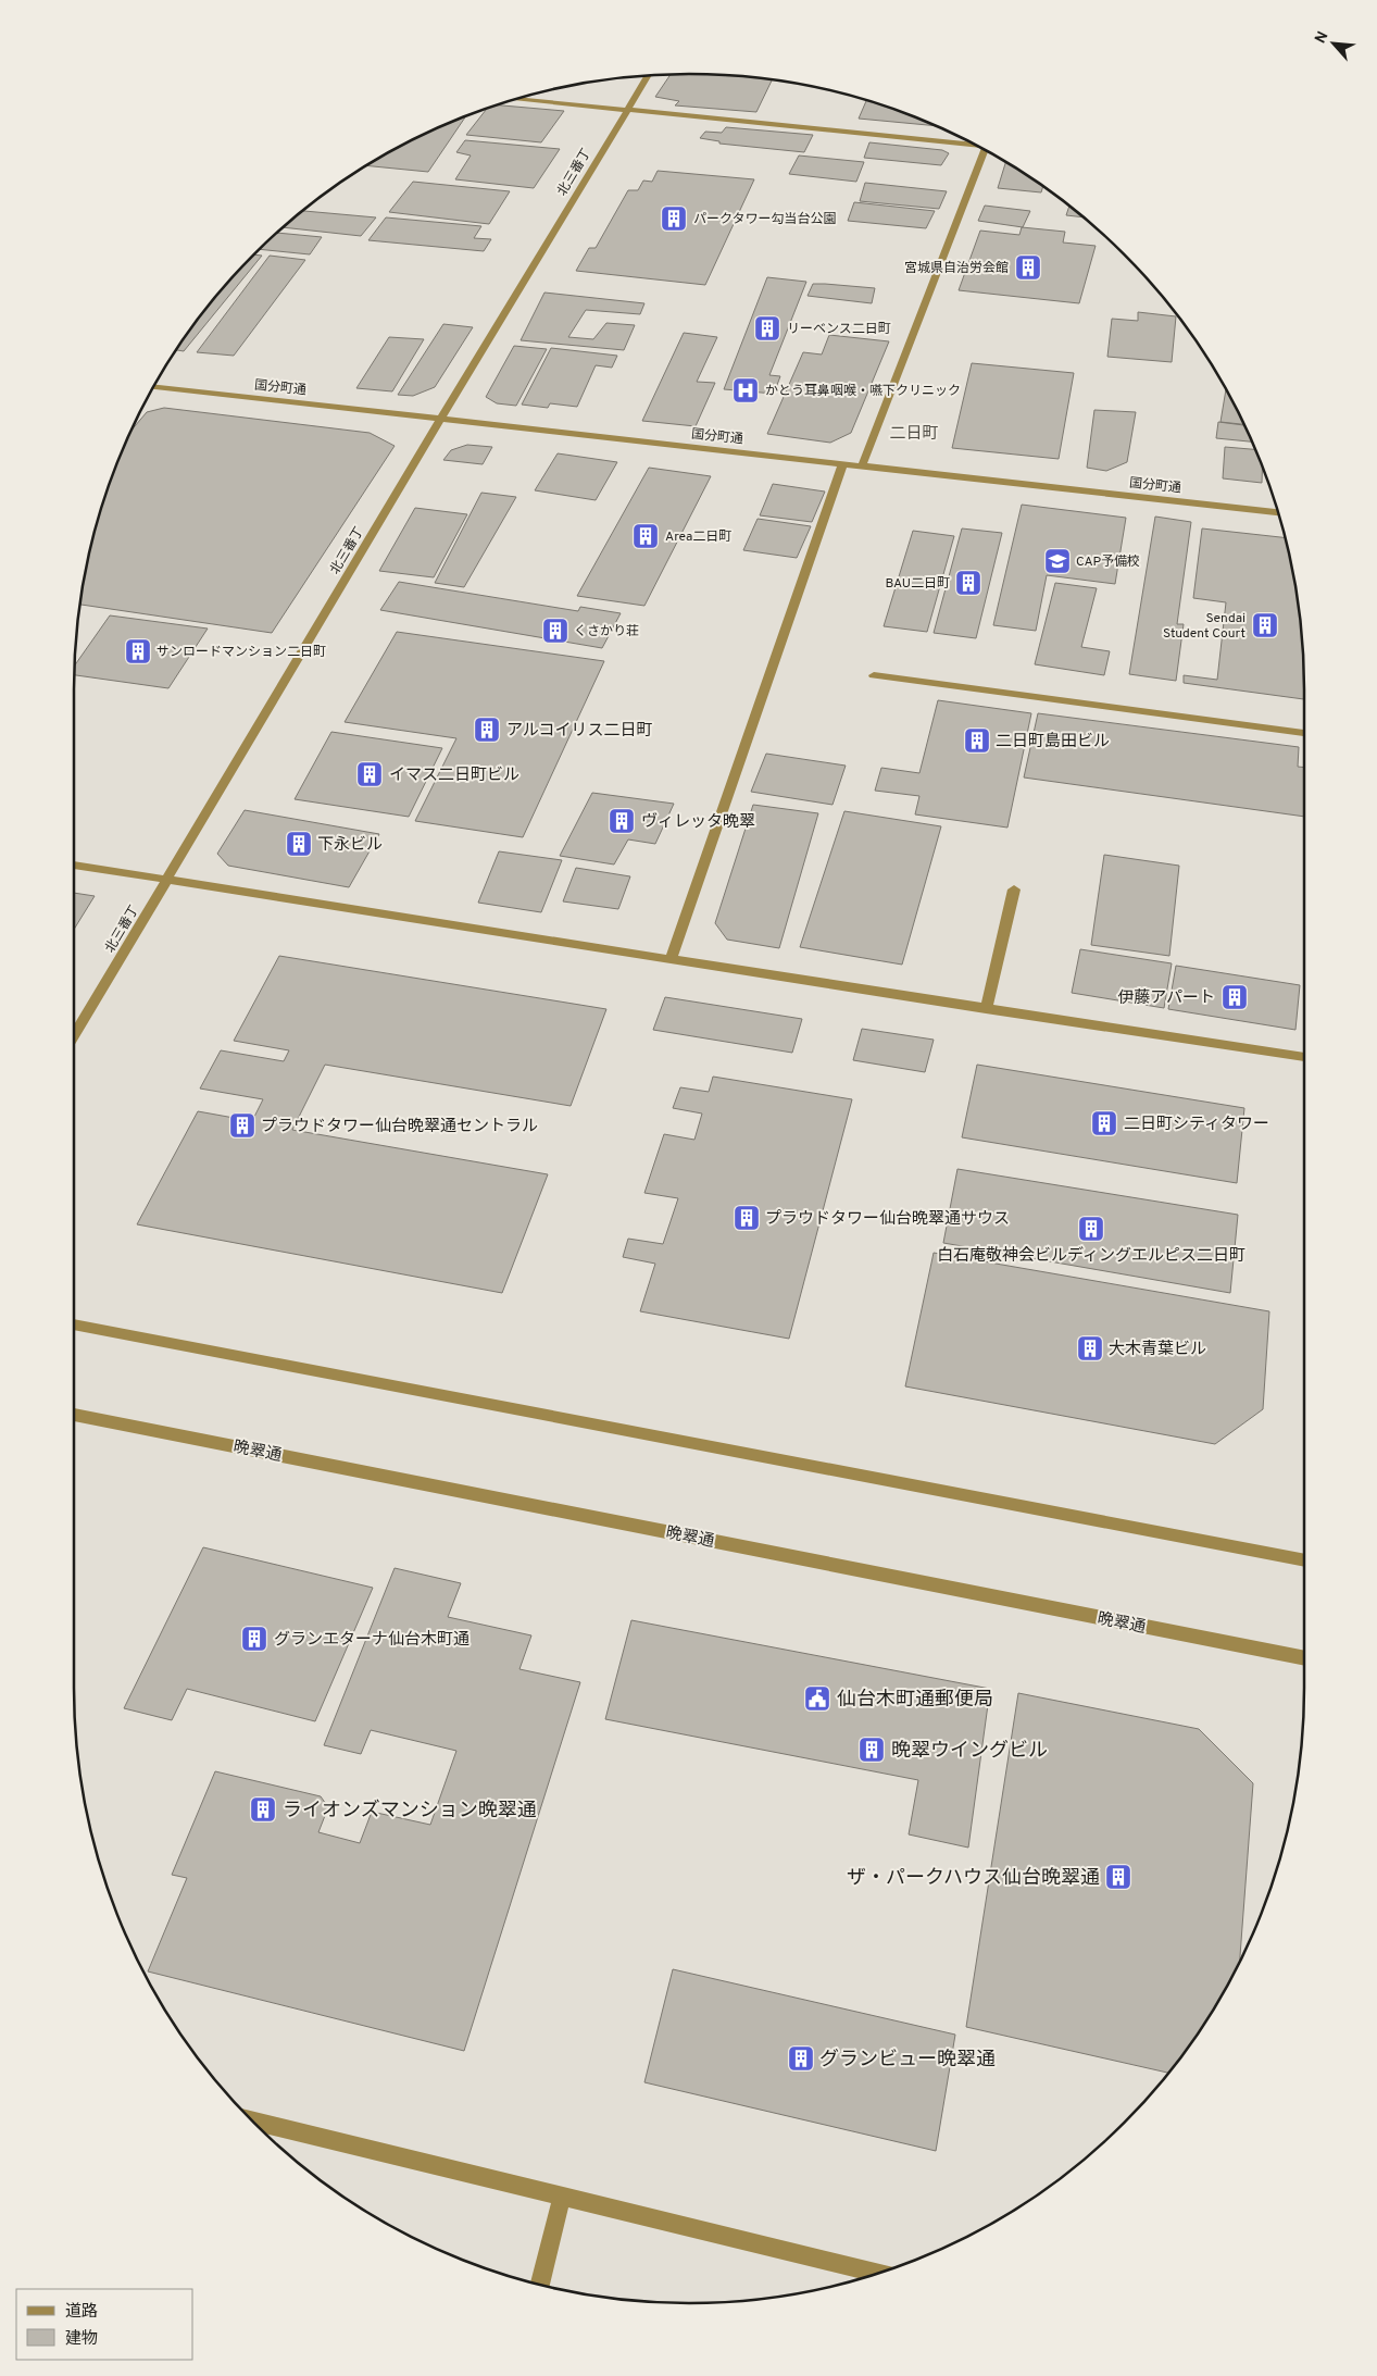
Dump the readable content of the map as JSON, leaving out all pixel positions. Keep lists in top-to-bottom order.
{
  "streets": {
    "street": ["北三番丁", "国分町通", "晩翠通"]
  },
  "crossings": [
    ["北三番丁", "国分町通"]
  ],
  "districts": ["二日町"],
  "places": {
    "building": [
      "パークタワー勾当台公園",
      "宮城県自治労会館",
      "リーベンス二日町",
      "Area二日町",
      "BAU二日町",
      "Sendai Student Court",
      "くさかり荘",
      "サンロードマンション二日町",
      "アルコイリス二日町",
      "二日町島田ビル",
      "イマス二日町ビル",
      "ヴィレッタ晩翠",
      "下永ビル",
      "伊藤アパート",
      "二日町シティタワー",
      "プラウドタワー仙台晩翠通セントラル",
      "プラウドタワー仙台晩翠通サウス",
      "白石庵敬神会ビルディングエルピス二日町",
      "大木青葉ビル",
      "グランエターナ仙台木町通",
      "晩翠ウイングビル",
      "ライオンズマンション晩翠通",
      "ザ・パークハウス仙台晩翠通",
      "グランビュー晩翠通"
    ],
    "hospital": ["かとう耳鼻咽喉・嚥下クリニック"],
    "school or university": ["CAP予備校"],
    "public building": ["仙台木町通郵便局"]
  },
  "legend": ["道路", "建物"],
  "north": "top left"
}
